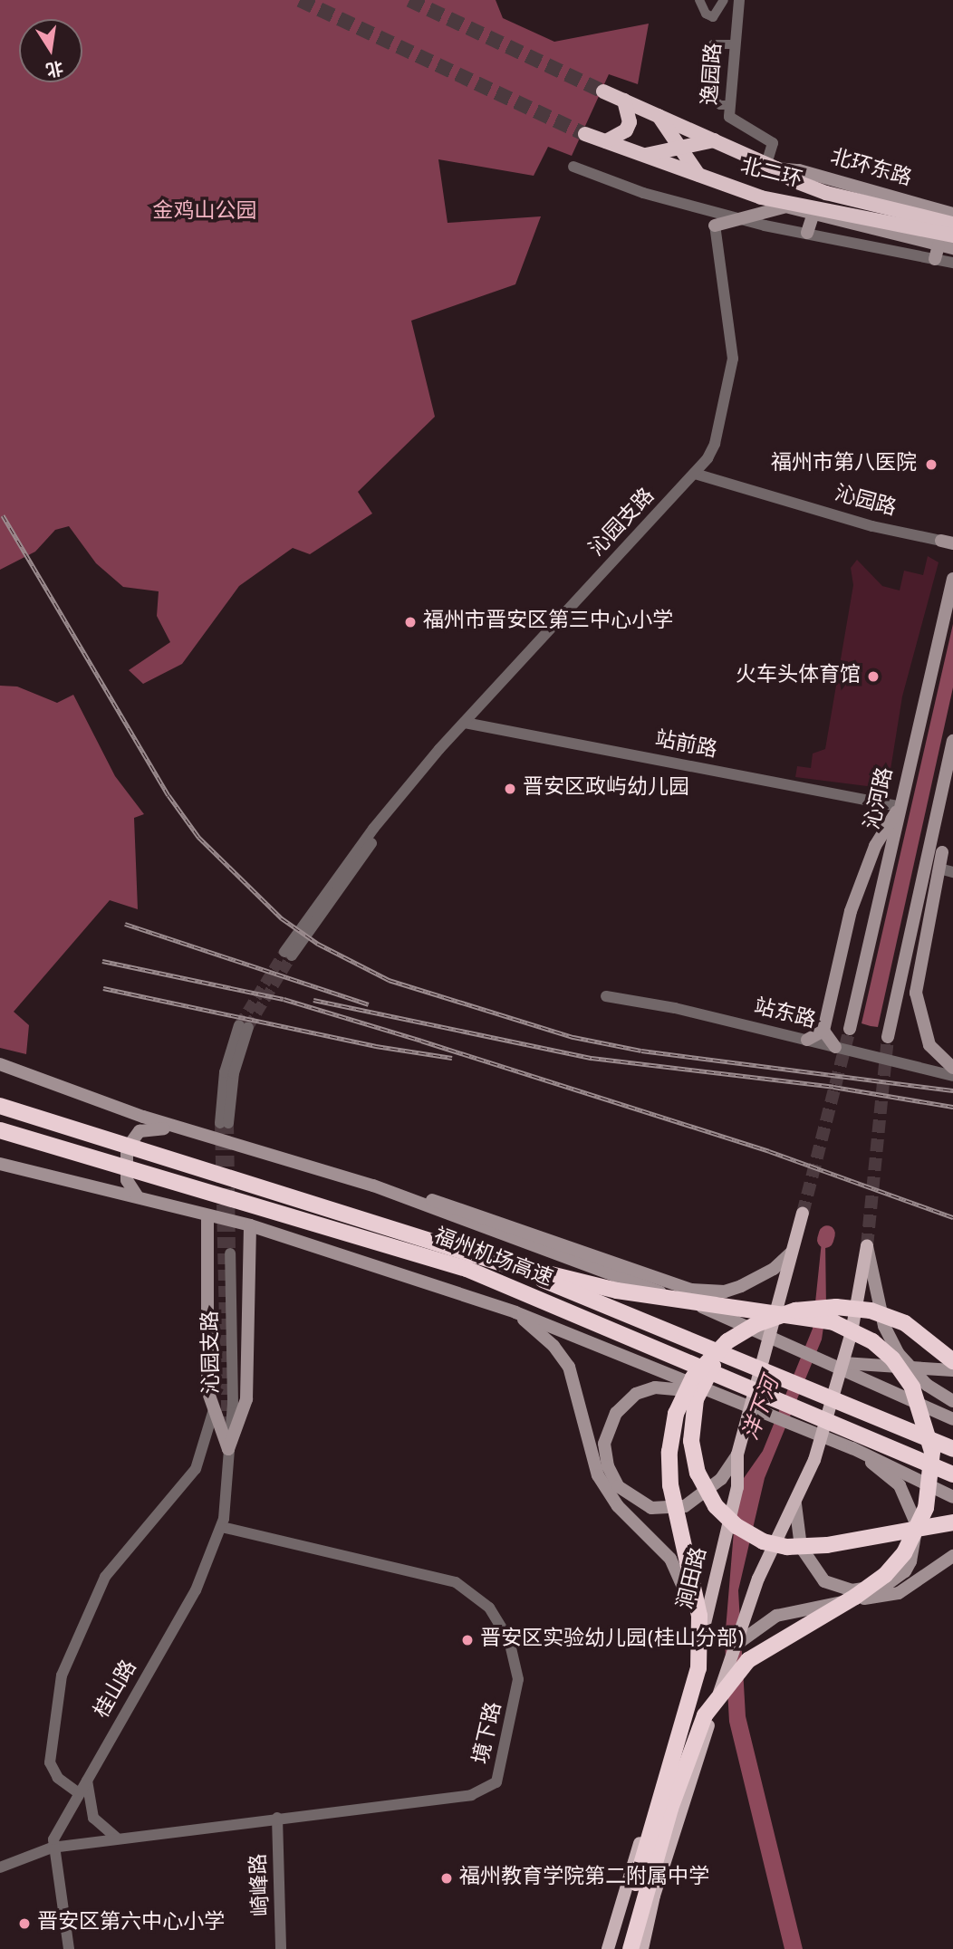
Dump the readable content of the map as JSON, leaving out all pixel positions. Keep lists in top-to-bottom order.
{
  "streets": {
    "highway": ["北二环", "福州机场高速"],
    "main road": ["北环东路", "沁河路", "涧田路"],
    "street": [
      "逸园路",
      "沁园路",
      "沁园支路",
      "站前路",
      "站东路",
      "桂山路",
      "境下路",
      "崎峰路"
    ]
  },
  "crossings": [
    ["逸园路", "北环东路"],
    ["逸园路", "北二环"],
    ["北环东路", "北二环"],
    ["沁园路", "沁园支路"],
    ["沁园支路", "站前路"],
    ["沁园支路", "桂山路"],
    ["站前路", "沁河路"],
    ["桂山路", "境下路"],
    ["境下路", "崎峰路"]
  ],
  "water": ["洋下河"],
  "parks": ["金鸡山公园"],
  "places": [
    "福州市第八医院",
    "福州市晋安区第三中心小学",
    "火车头体育馆",
    "晋安区政屿幼儿园",
    "晋安区实验幼儿园(桂山分部)",
    "福州教育学院第二附属中学",
    "晋安区第六中心小学"
  ],
  "north": "bottom"
}
